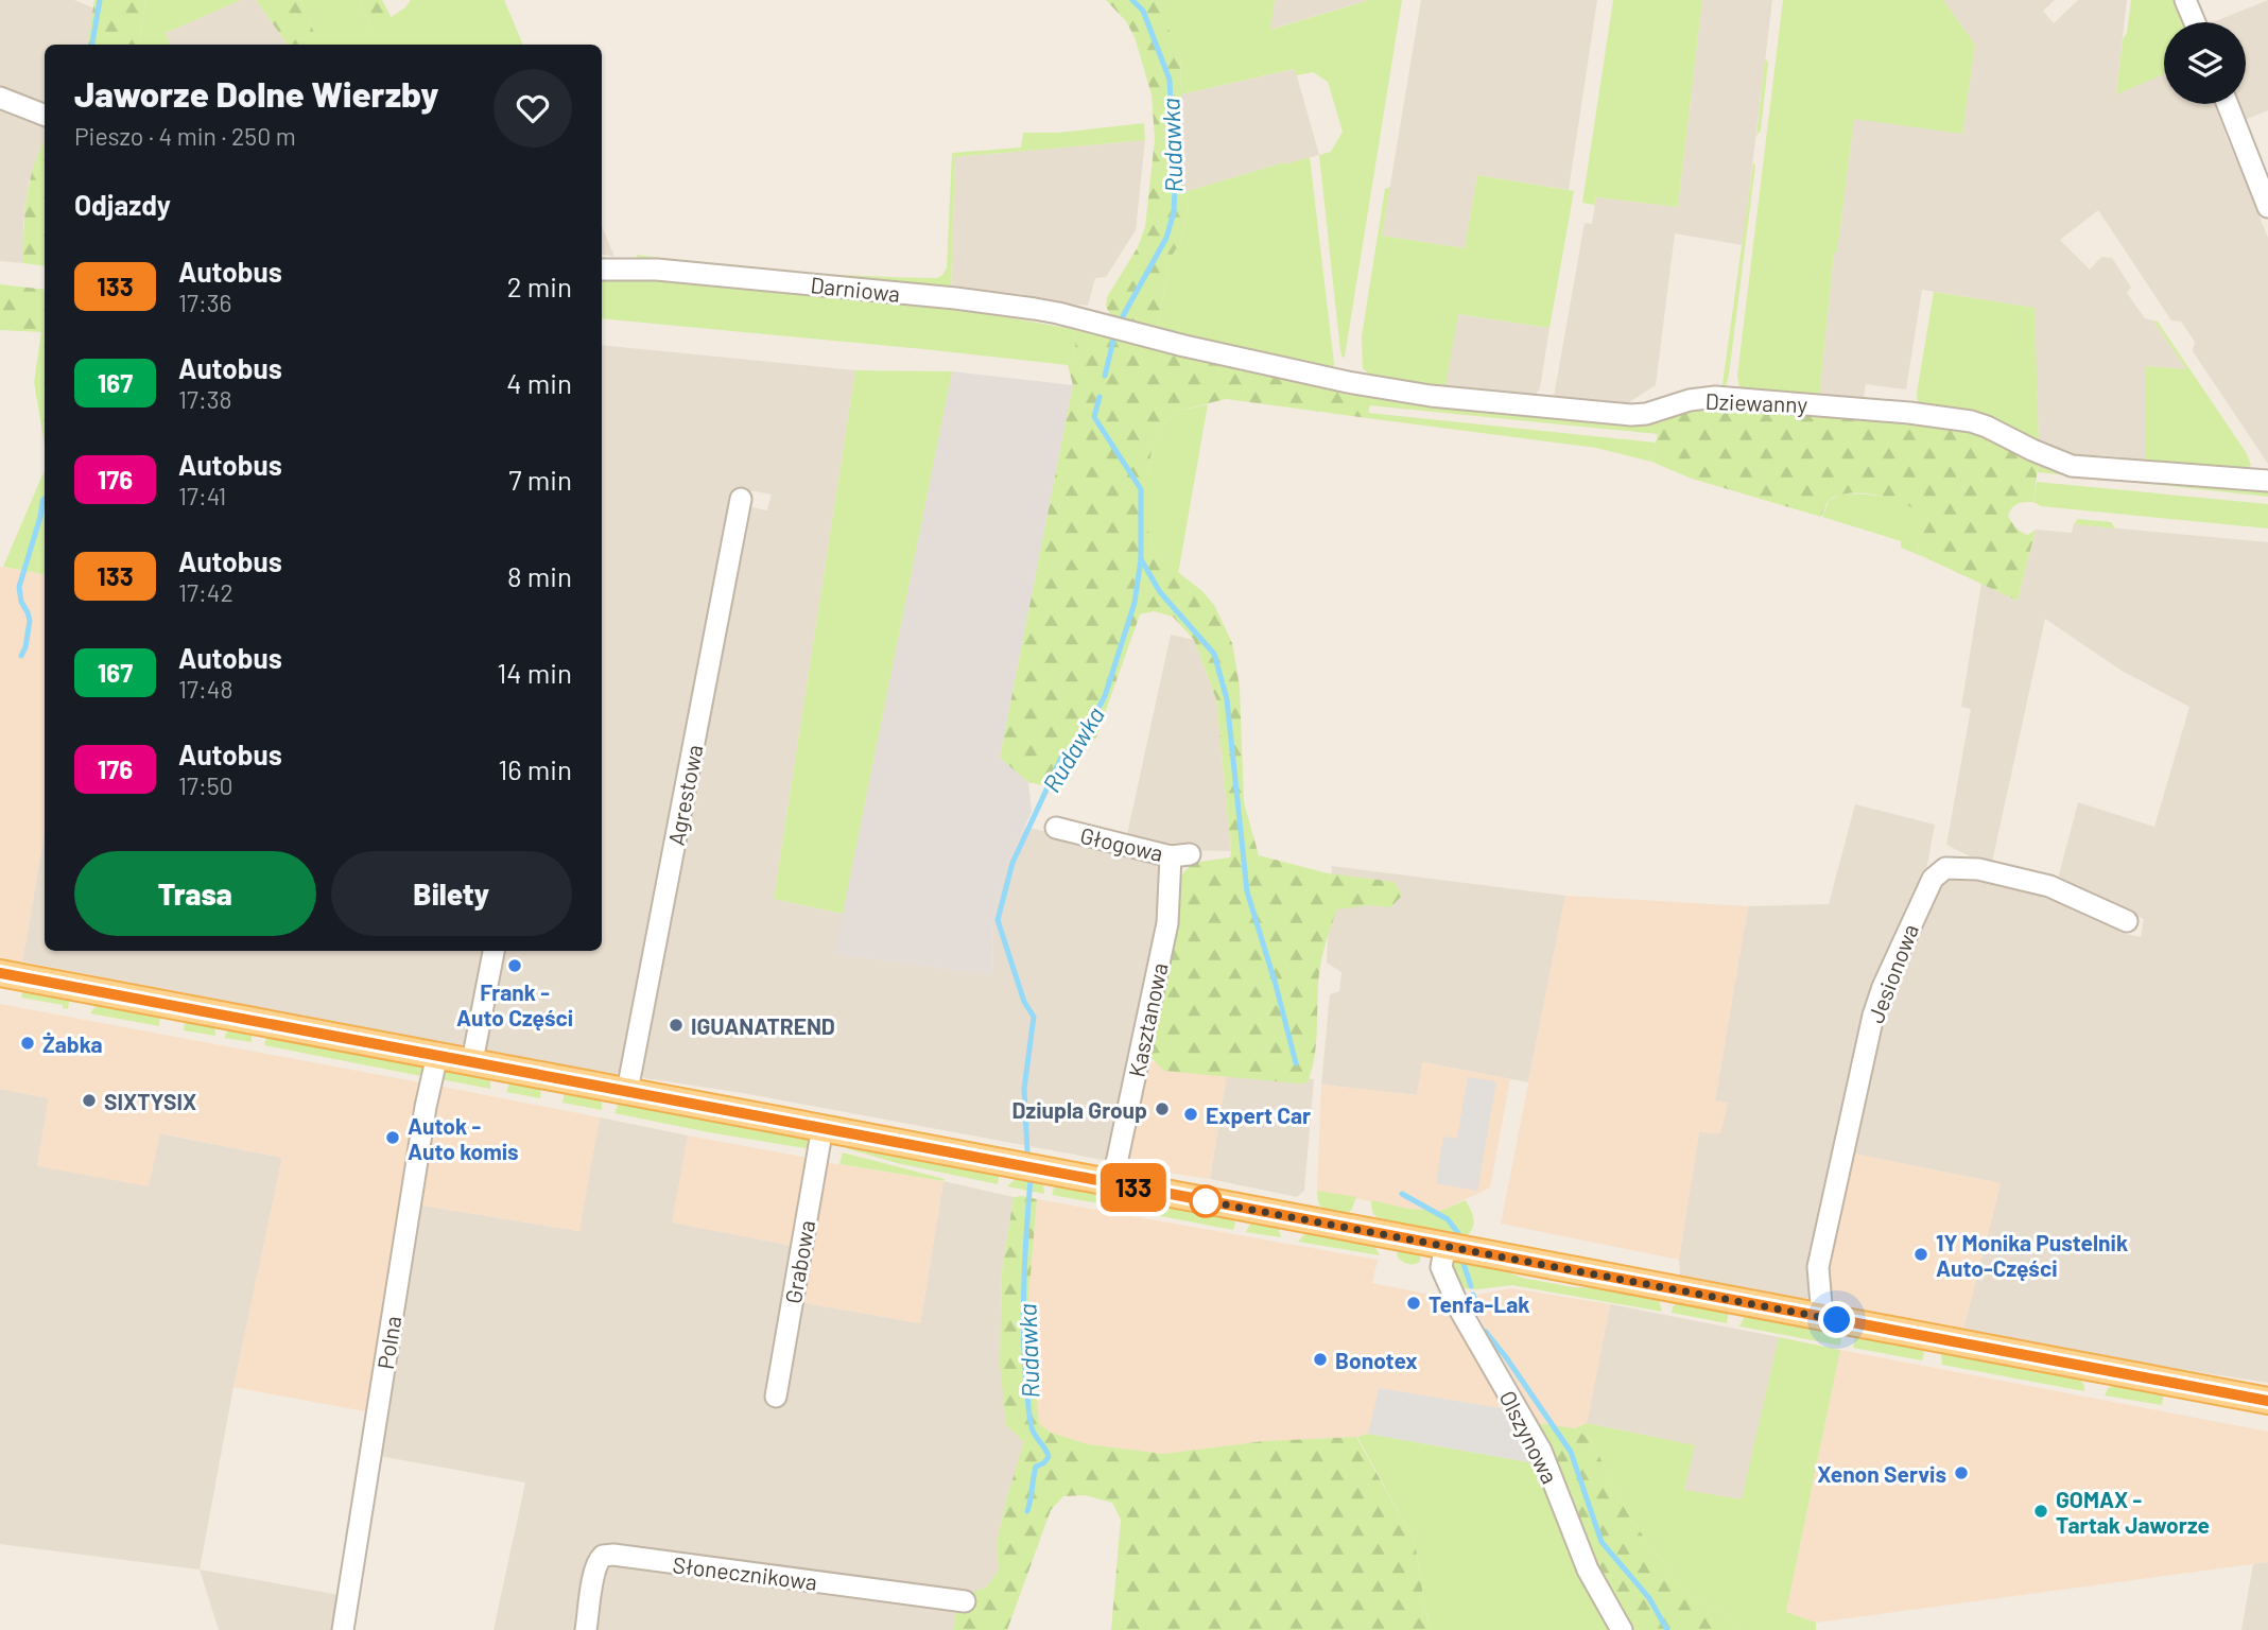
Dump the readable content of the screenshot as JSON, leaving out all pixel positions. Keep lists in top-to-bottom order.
{
  "streets": {
    "street": [
      "Darniowa",
      "Dziewanny",
      "Agrestowa",
      "Głogowa",
      "Jesionowa",
      "Kasztanowa",
      "Grabowa",
      "Polna",
      "Olszynowa",
      "Słonecznikowa"
    ]
  },
  "crossings": [
    ["Darniowa", "Dziewanny"],
    ["Głogowa", "Kasztanowa"]
  ],
  "water": ["Rudawka"],
  "places": [
    "Frank - Auto Części",
    "IGUANATREND",
    "Żabka",
    "SIXTYSIX",
    "Dziupla Group",
    "Expert Car",
    "Autok - Auto komis",
    "1Y Monika Pustelnik Auto-Części",
    "Tenfa-Lak",
    "Bonotex",
    "Xenon Servis",
    "GOMAX - Tartak Jaworze"
  ],
  "lines": ["bus line 133"],
  "page": {
    "on_map": "133",
    "heading": [
      ["Jaworze Dolne Wierzby", "Pieszo · 4 min · 250 m"],
      "Odjazdy"
    ],
    "list": [
      {
        "mark": "133",
        "name": "Autobus",
        "note": "17:36",
        "value": "2 min"
      },
      {
        "mark": "167",
        "name": "Autobus",
        "note": "17:38",
        "value": "4 min"
      },
      {
        "mark": "176",
        "name": "Autobus",
        "note": "17:41",
        "value": "7 min"
      },
      {
        "mark": "133",
        "name": "Autobus",
        "note": "17:42",
        "value": "8 min"
      },
      {
        "mark": "167",
        "name": "Autobus",
        "note": "17:48",
        "value": "14 min"
      },
      {
        "mark": "176",
        "name": "Autobus",
        "note": "17:50",
        "value": "16 min"
      }
    ],
    "buttons": ["Trasa", "Bilety"]
  }
}
